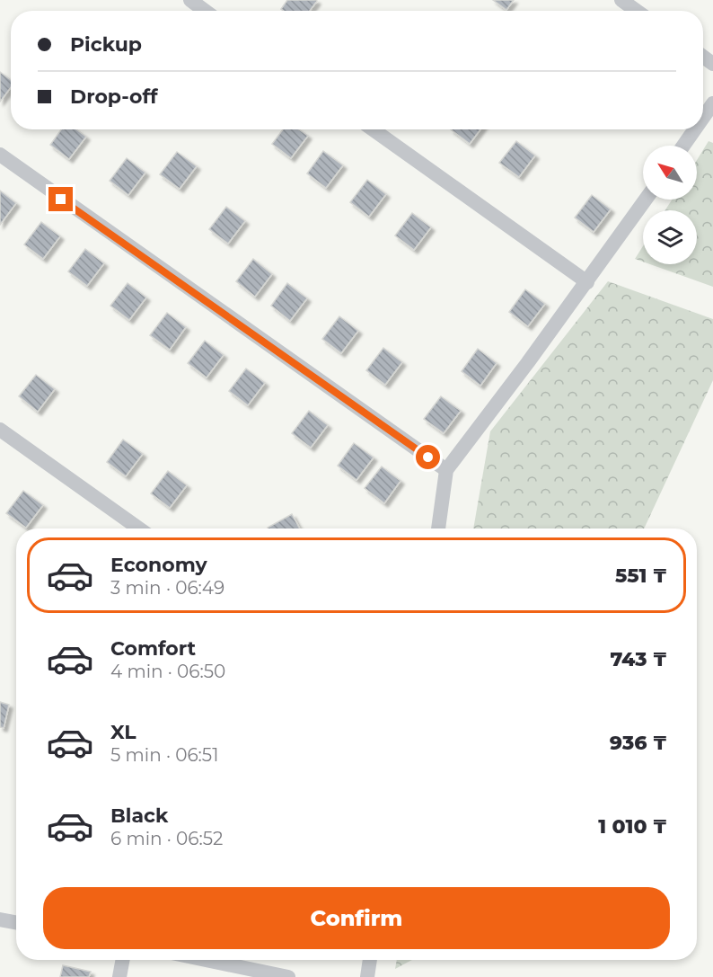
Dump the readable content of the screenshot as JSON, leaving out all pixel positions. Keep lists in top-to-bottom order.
{
  "north": "top left",
  "page": {
    "banner": ["Pickup", "Drop-off"],
    "list": [
      {
        "name": "Economy",
        "note": "3 min · 06:49",
        "value": "551 ₸"
      },
      {
        "name": "Comfort",
        "note": "4 min · 06:50",
        "value": "743 ₸"
      },
      {
        "name": "XL",
        "note": "5 min · 06:51",
        "value": "936 ₸"
      },
      {
        "name": "Black",
        "note": "6 min · 06:52",
        "value": "1 010 ₸"
      }
    ],
    "buttons": "Confirm"
  }
}
